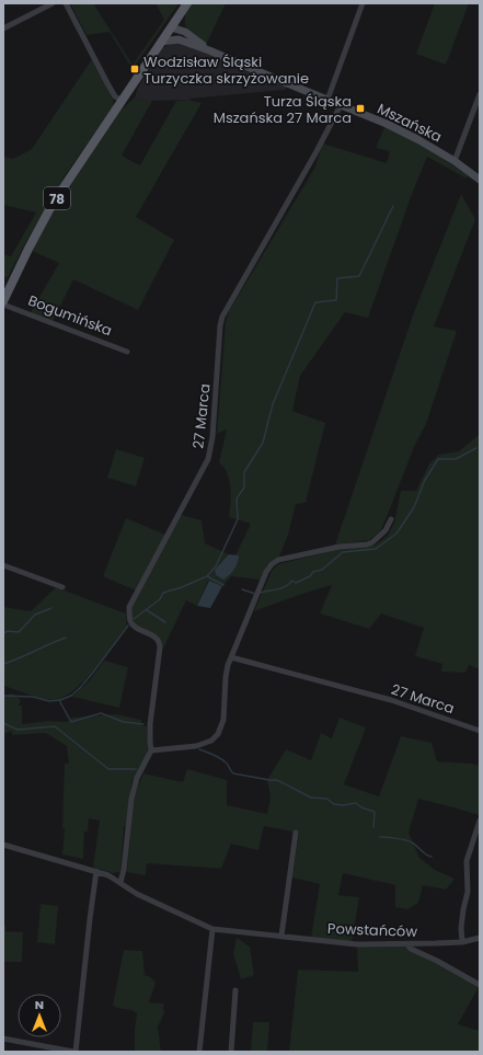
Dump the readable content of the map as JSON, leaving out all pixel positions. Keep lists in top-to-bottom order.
{
  "streets": {
    "main road": ["78"],
    "street": [
      "Mszańska",
      "Bogumińska",
      "27 Marca",
      "Powstańców"
    ]
  },
  "crossings": [
    ["Mszańska", "27 Marca"]
  ],
  "places": {
    "transit": ["Wodzisław Śląski Turzyczka skrzyżowanie", "Turza Śląska Mszańska 27 Marca"]
  },
  "north": "top"
}
